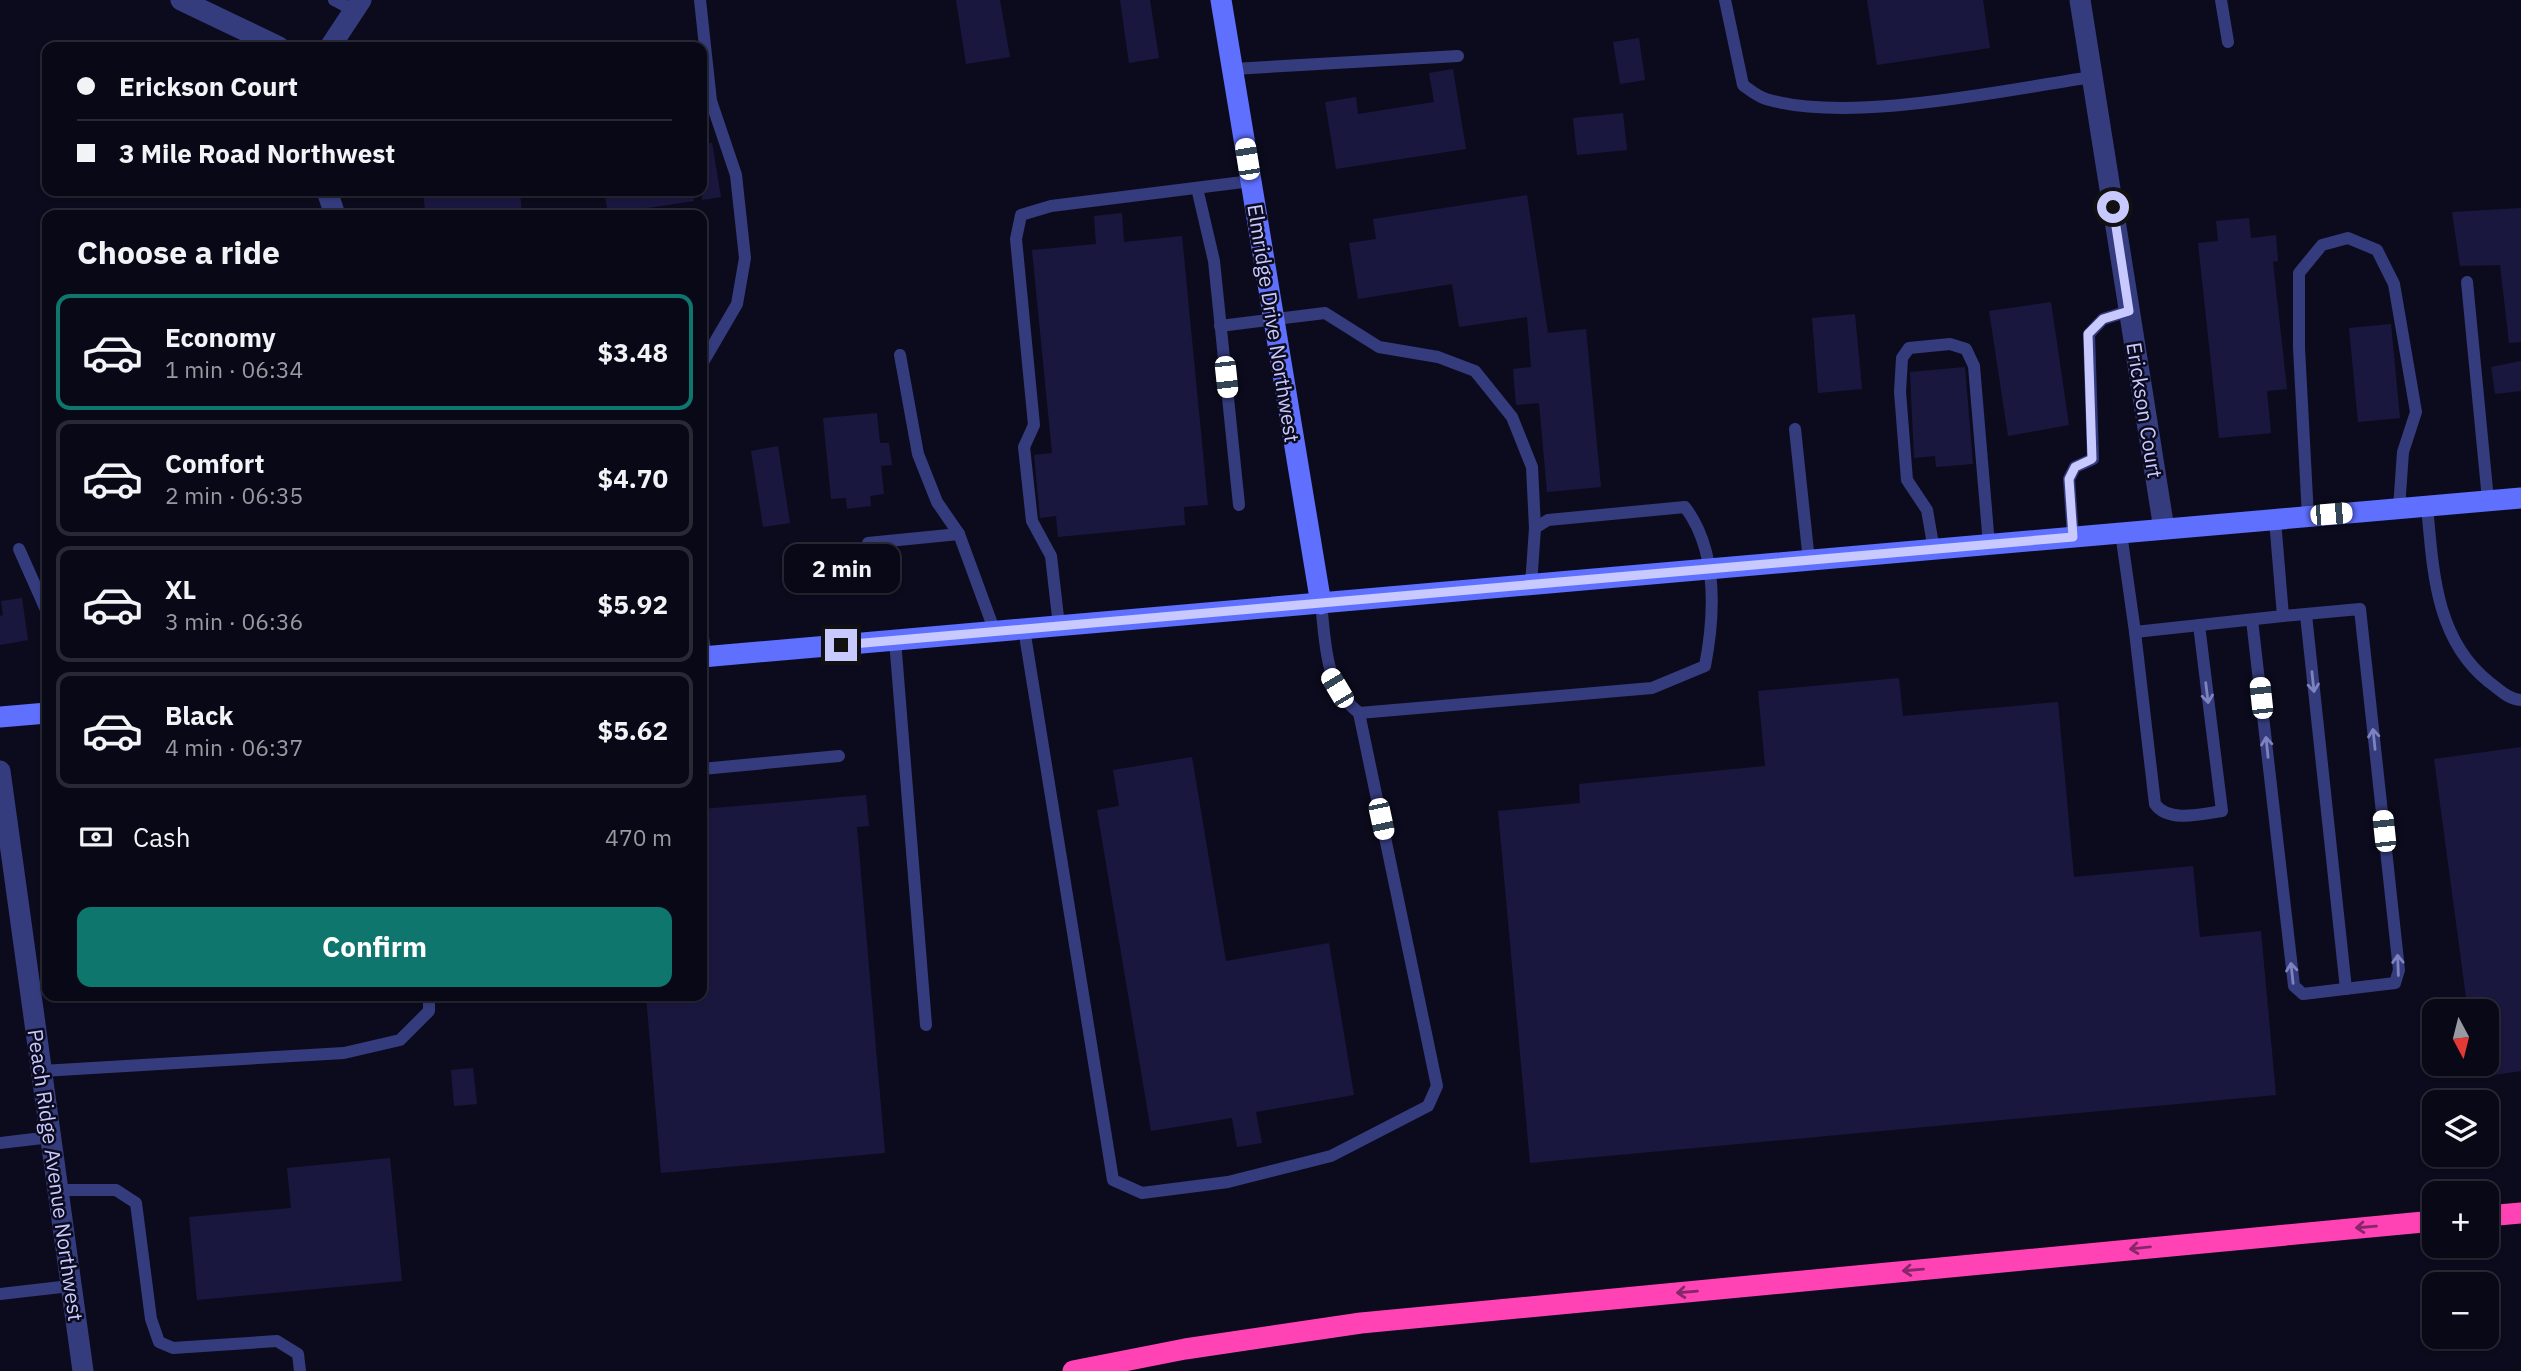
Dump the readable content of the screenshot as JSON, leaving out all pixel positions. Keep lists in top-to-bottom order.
{
  "streets": {
    "main road": ["Elmridge Drive Northwest"],
    "street": ["Erickson Court", "Peach Ridge Avenue Northwest"]
  },
  "north": "bottom",
  "page": {
    "banner": ["Erickson Court", "3 Mile Road Northwest"],
    "heading": "Choose a ride",
    "list": [
      {
        "name": "Economy",
        "note": "1 min · 06:34",
        "value": "$3.48"
      },
      {
        "name": "Comfort",
        "note": "2 min · 06:35",
        "value": "$4.70"
      },
      {
        "name": "XL",
        "note": "3 min · 06:36",
        "value": "$5.92"
      },
      {
        "name": "Black",
        "note": "4 min · 06:37",
        "value": "$5.62"
      }
    ],
    "bubble": "2 min",
    "pay": ["Cash", "470 m"],
    "buttons": "Confirm",
    "map_buttons": ["+", "−"]
  }
}
